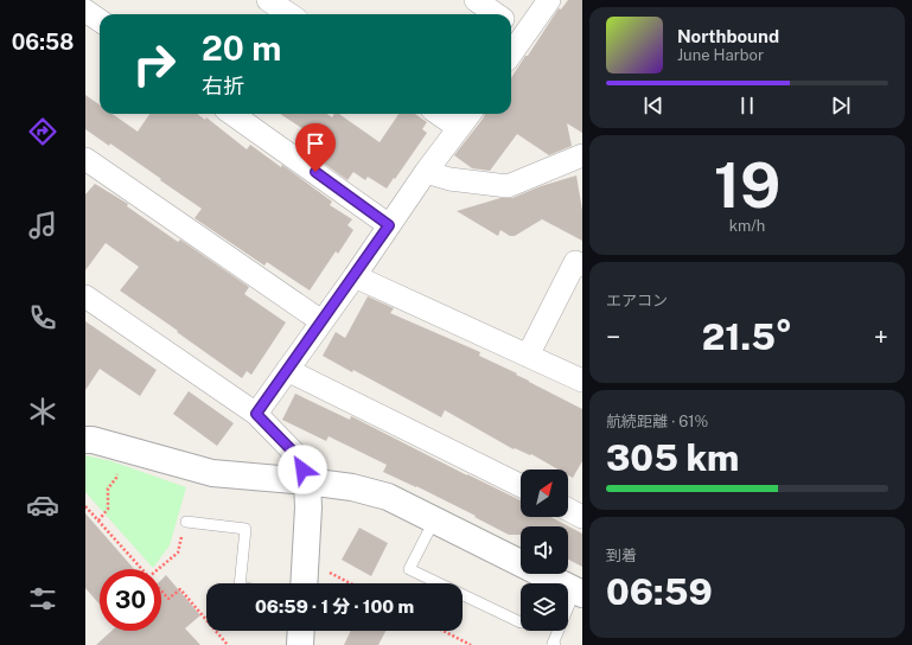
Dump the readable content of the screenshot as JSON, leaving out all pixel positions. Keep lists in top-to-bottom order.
{
  "north": "top right",
  "page": {
    "tabs": "06:58",
    "turn": ["20 m", "右折"],
    "song": ["Northbound", "June Harbor"],
    "tile": [
      ["19", "km/h"],
      "エアコン",
      ["航続距離 · 61%", "305 km"],
      ["到着", "06:59"]
    ],
    "heat": ["−", "21.5°", "+"],
    "limit": "30",
    "trip": "06:59 · 1 分 · 100 m"
  }
}
